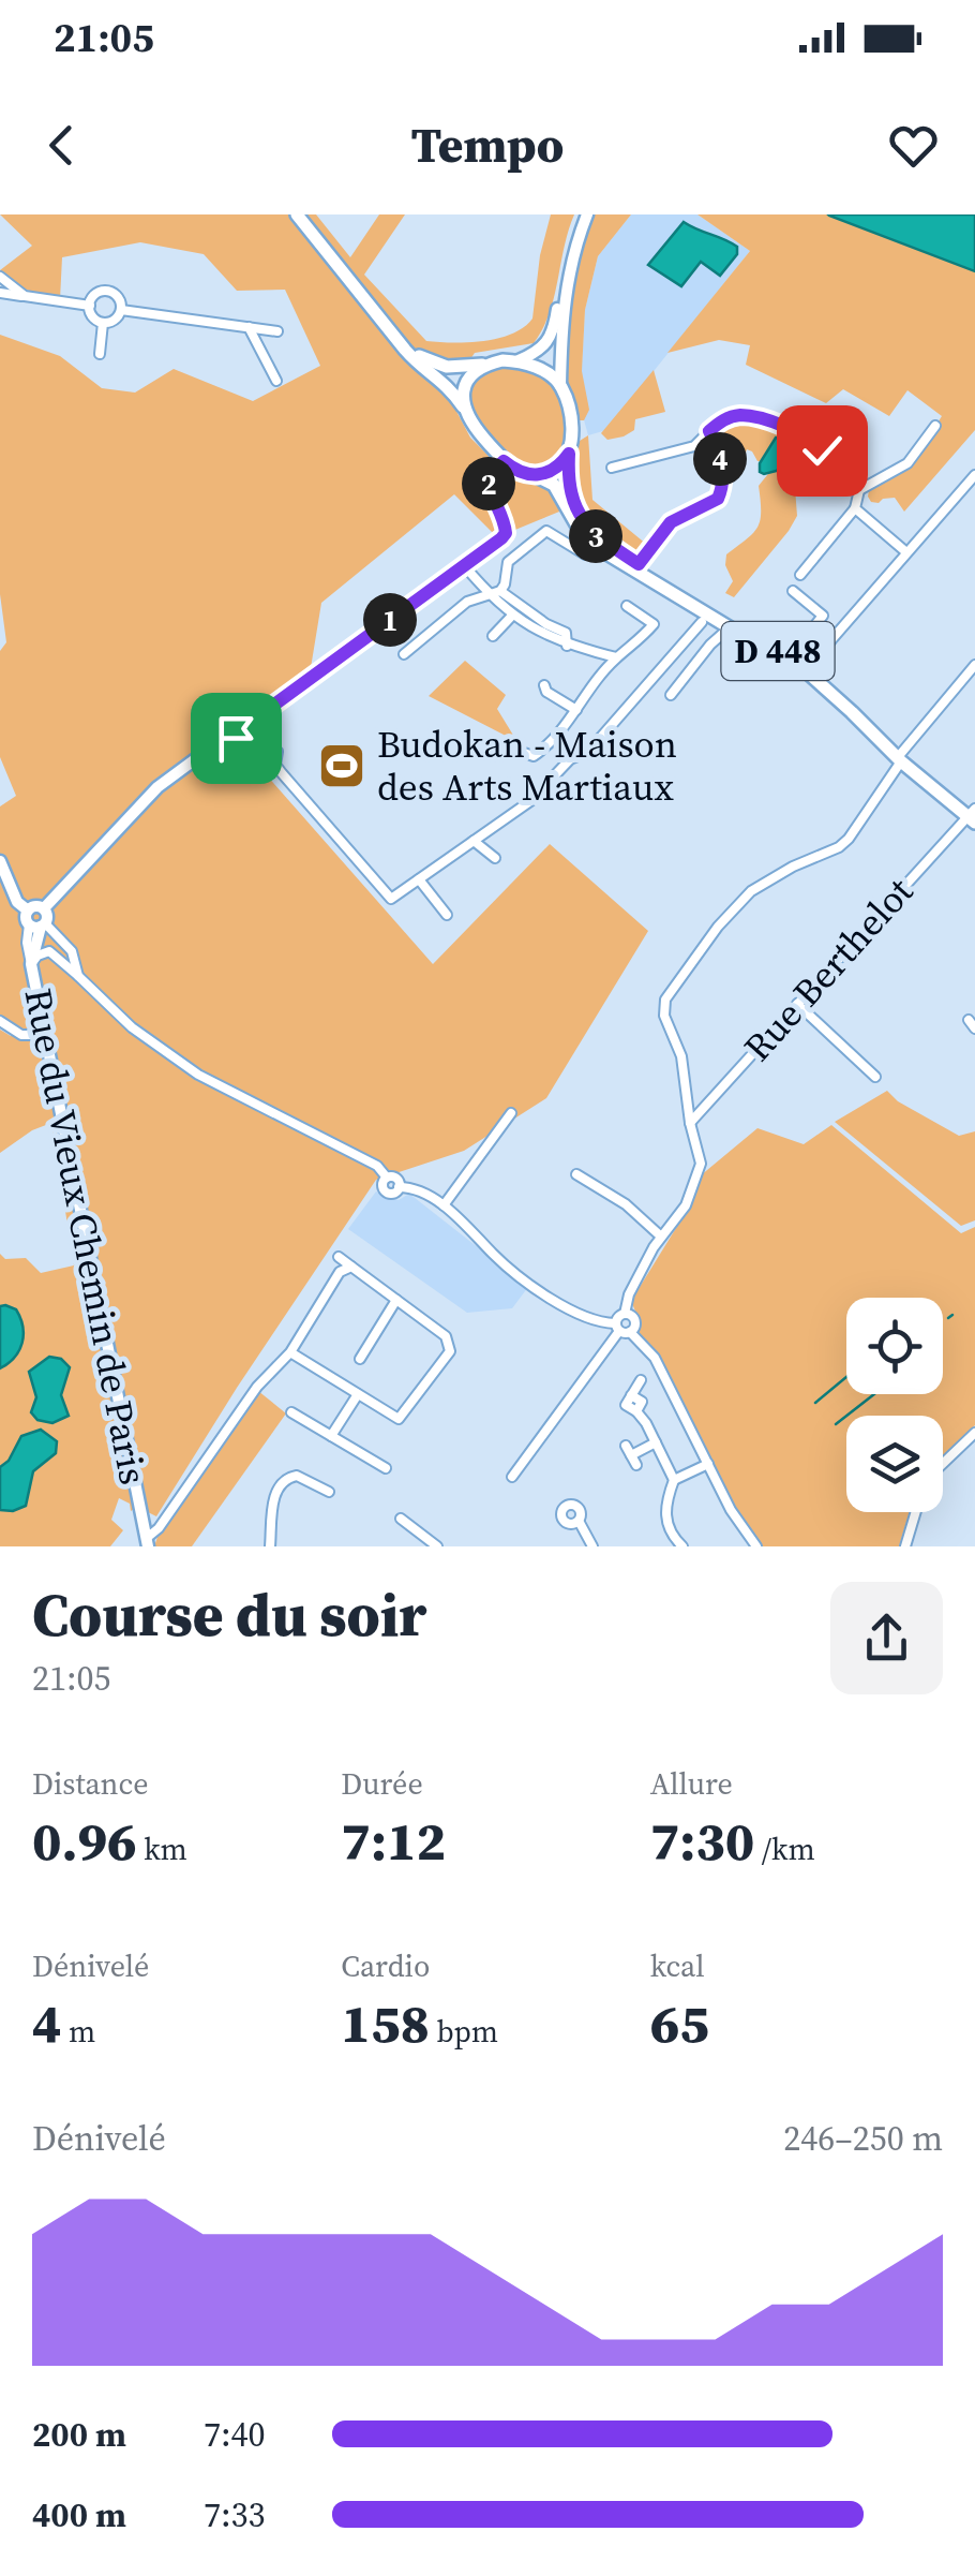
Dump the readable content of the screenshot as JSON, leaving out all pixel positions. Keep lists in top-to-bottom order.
{
  "streets": {
    "main road": ["D 448"],
    "street": ["Rue Berthelot", "Rue du Vieux Chemin de Paris"]
  },
  "crossings": [
    ["D 448", "Rue Berthelot"]
  ],
  "places": {
    "sports": ["Budokan - Maison des Arts Martiaux"]
  },
  "page": {
    "status": "21:05",
    "header": "Tempo",
    "pins": [
      "4",
      "2",
      "3",
      "1"
    ],
    "heading": ["Course du soir", "21:05"],
    "stats": [
      ["Distance", "0.96 km"],
      ["Durée", "7:12"],
      ["Allure", "7:30 /km"],
      ["Dénivelé", "4 m"],
      ["Cardio", "158 bpm"],
      ["kcal", "65"]
    ],
    "chart": ["Dénivelé", "246–250 m"],
    "list": [
      {
        "name": "200 m",
        "note": "7:40"
      },
      {
        "name": "400 m",
        "note": "7:33"
      }
    ]
  }
}
